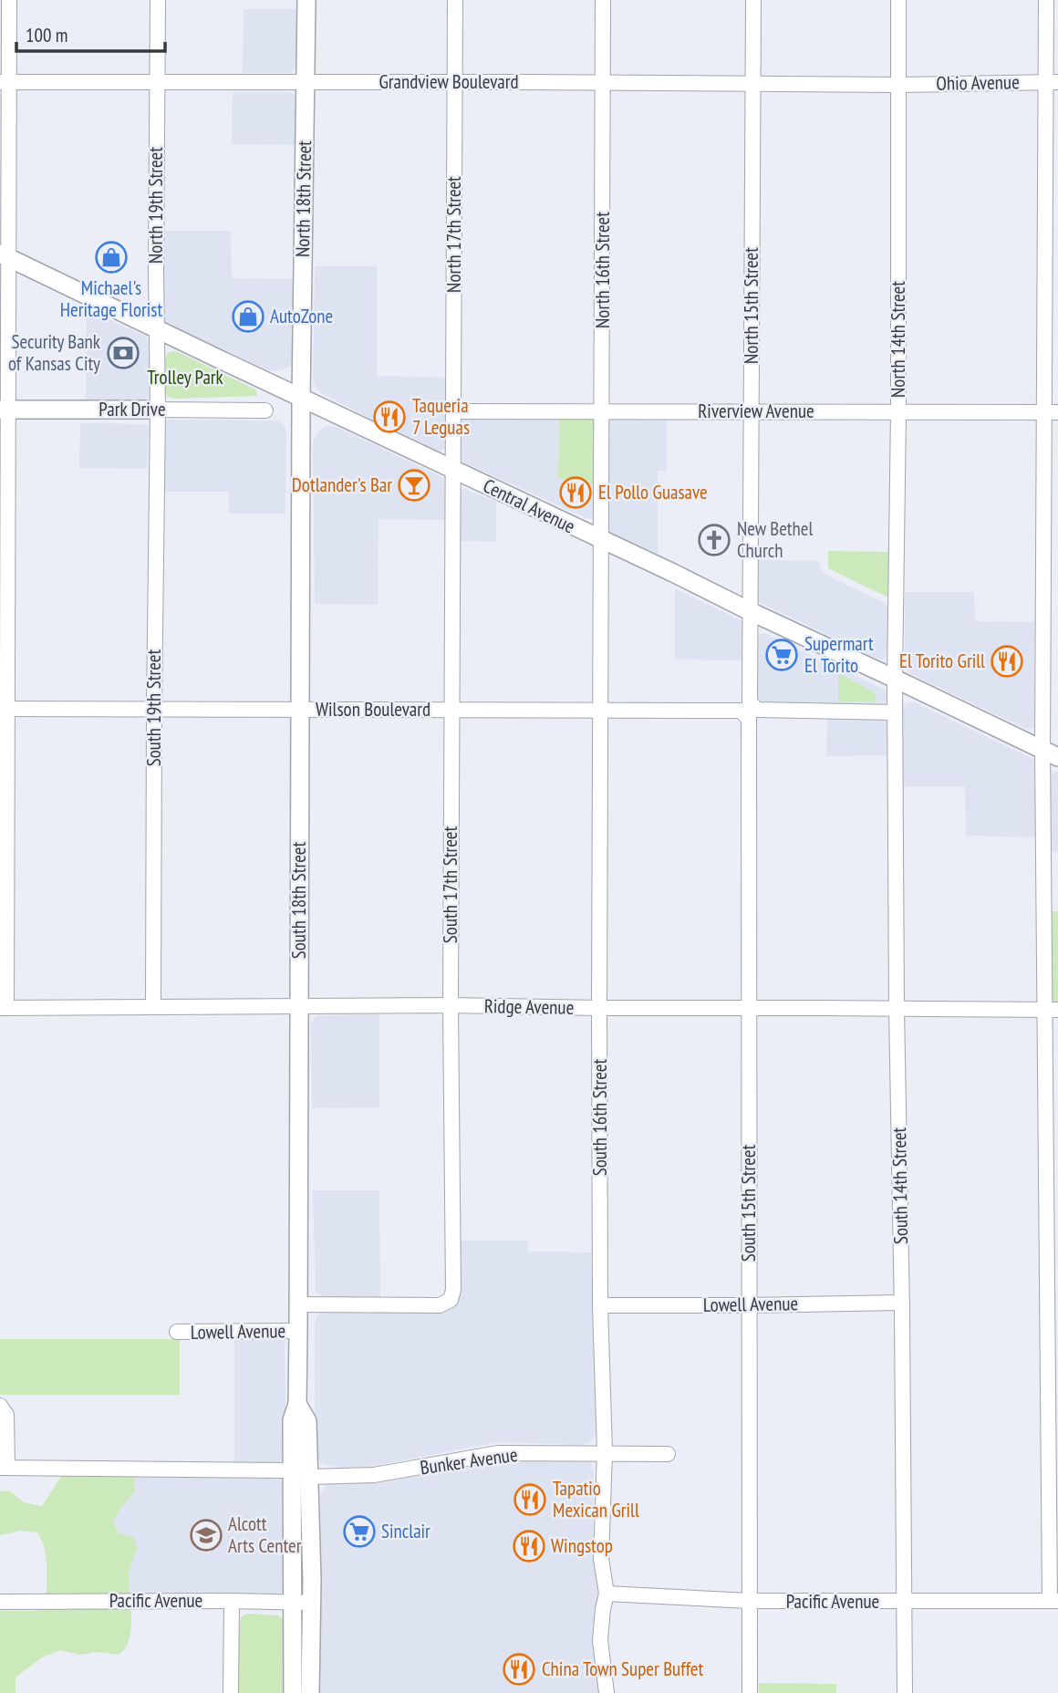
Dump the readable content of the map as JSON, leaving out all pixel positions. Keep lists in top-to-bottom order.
{
  "streets": {
    "main road": [
      "North 18th Street",
      "Park Drive",
      "Central Avenue",
      "South 18th Street"
    ],
    "street": [
      "Grandview Boulevard",
      "Ohio Avenue",
      "North 19th Street",
      "North 17th Street",
      "North 16th Street",
      "North 15th Street",
      "North 14th Street",
      "Riverview Avenue",
      "South 19th Street",
      "Wilson Boulevard",
      "South 17th Street",
      "Ridge Avenue",
      "South 16th Street",
      "South 14th Street",
      "South 15th Street",
      "Lowell Avenue",
      "Bunker Avenue",
      "Pacific Avenue"
    ]
  },
  "crossings": [
    ["Grandview Boulevard", "Ohio Avenue"],
    ["Grandview Boulevard", "North 18th Street"],
    ["Grandview Boulevard", "North 19th Street"],
    ["Grandview Boulevard", "North 17th Street"],
    ["Grandview Boulevard", "North 16th Street"],
    ["Grandview Boulevard", "North 15th Street"],
    ["Grandview Boulevard", "North 14th Street"],
    ["Ohio Avenue", "North 14th Street"],
    ["North 18th Street", "Central Avenue"],
    ["North 18th Street", "South 18th Street"],
    ["North 19th Street", "Park Drive"],
    ["North 19th Street", "Central Avenue"],
    ["North 19th Street", "South 19th Street"],
    ["North 17th Street", "Riverview Avenue"],
    ["North 17th Street", "Central Avenue"],
    ["North 17th Street", "South 17th Street"],
    ["North 16th Street", "Riverview Avenue"],
    ["North 16th Street", "Central Avenue"],
    ["North 16th Street", "South 16th Street"],
    ["North 15th Street", "Riverview Avenue"],
    ["North 15th Street", "Central Avenue"],
    ["North 15th Street", "South 15th Street"],
    ["North 14th Street", "Riverview Avenue"],
    ["North 14th Street", "Central Avenue"],
    ["North 14th Street", "South 14th Street"],
    ["Park Drive", "South 19th Street"],
    ["Central Avenue", "South 17th Street"],
    ["Central Avenue", "South 18th Street"],
    ["Central Avenue", "South 16th Street"],
    ["Central Avenue", "South 14th Street"],
    ["Central Avenue", "South 15th Street"],
    ["South 19th Street", "Wilson Boulevard"],
    ["South 19th Street", "Ridge Avenue"],
    ["Wilson Boulevard", "South 17th Street"],
    ["Wilson Boulevard", "South 18th Street"],
    ["Wilson Boulevard", "South 16th Street"],
    ["Wilson Boulevard", "South 14th Street"],
    ["Wilson Boulevard", "South 15th Street"],
    ["South 17th Street", "Ridge Avenue"],
    ["South 17th Street", "Lowell Avenue"],
    ["South 18th Street", "Ridge Avenue"],
    ["South 18th Street", "Lowell Avenue"],
    ["South 18th Street", "Bunker Avenue"],
    ["South 18th Street", "Pacific Avenue"],
    ["Ridge Avenue", "South 16th Street"],
    ["Ridge Avenue", "South 14th Street"],
    ["Ridge Avenue", "South 15th Street"],
    ["South 16th Street", "Lowell Avenue"],
    ["South 16th Street", "Bunker Avenue"],
    ["South 16th Street", "Pacific Avenue"],
    ["South 14th Street", "Lowell Avenue"],
    ["South 14th Street", "Pacific Avenue"],
    ["South 15th Street", "Lowell Avenue"],
    ["South 15th Street", "Pacific Avenue"]
  ],
  "parks": ["Trolley Park"],
  "places": {
    "shop": ["Michael's Heritage Florist", "AutoZone"],
    "bank": ["Security Bank of Kansas City"],
    "restaurant": [
      "Taqueria 7 Leguas",
      "El Pollo Guasave",
      "El Torito Grill",
      "Tapatio Mexican Grill",
      "Wingstop",
      "China Town Super Buffet"
    ],
    "bar": ["Dotlander's Bar"],
    "church": ["New Bethel Church"],
    "supermarket": ["Supermart El Torito", "Sinclair"],
    "school or university": ["Alcott Arts Center"]
  },
  "scale_bar": "100 m"
}
